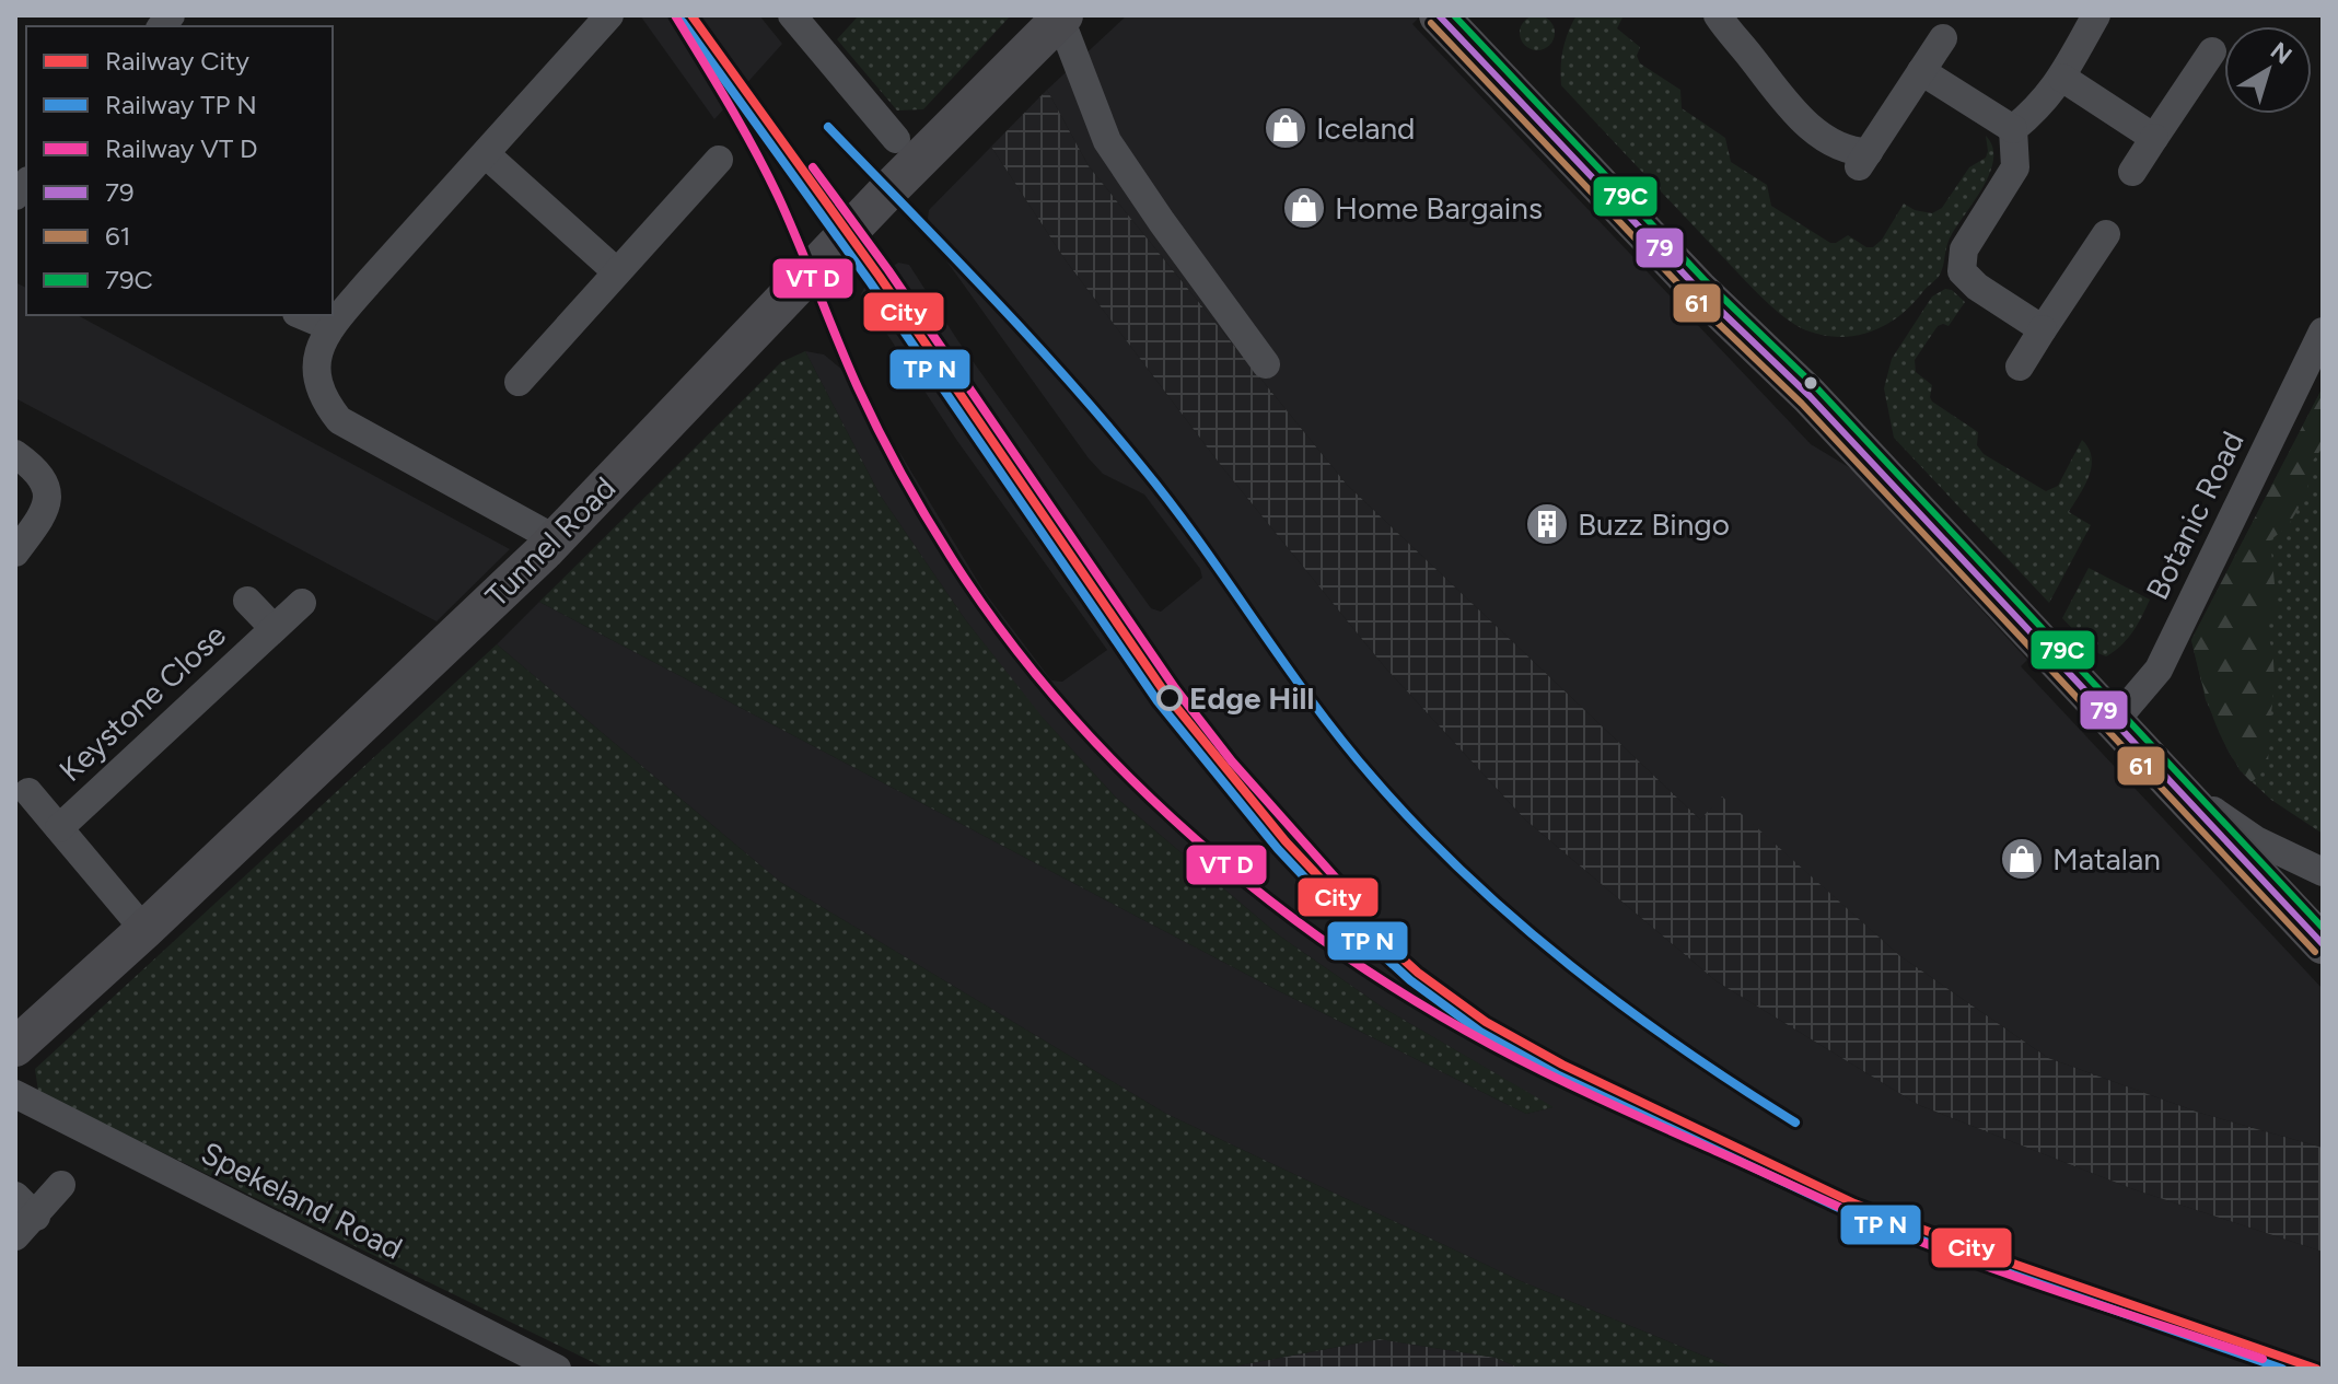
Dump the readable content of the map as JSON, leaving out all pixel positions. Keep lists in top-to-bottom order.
{
  "streets": {
    "main road": ["Tunnel Road"],
    "street": ["Botanic Road", "Keystone Close", "Spekeland Road"]
  },
  "crossings": [
    ["Tunnel Road", "Keystone Close"]
  ],
  "places": {
    "shop": ["Iceland", "Home Bargains", "Matalan"],
    "building": ["Buzz Bingo"],
    "other": ["Edge Hill"]
  },
  "lines": [
    "rail line City",
    "transit line 79",
    "transit line 79C",
    "transit line 61"
  ],
  "legend": [
    "Railway City",
    "Railway TP N",
    "Railway VT D",
    "79",
    "61",
    "79C"
  ],
  "north": "top right"
}
